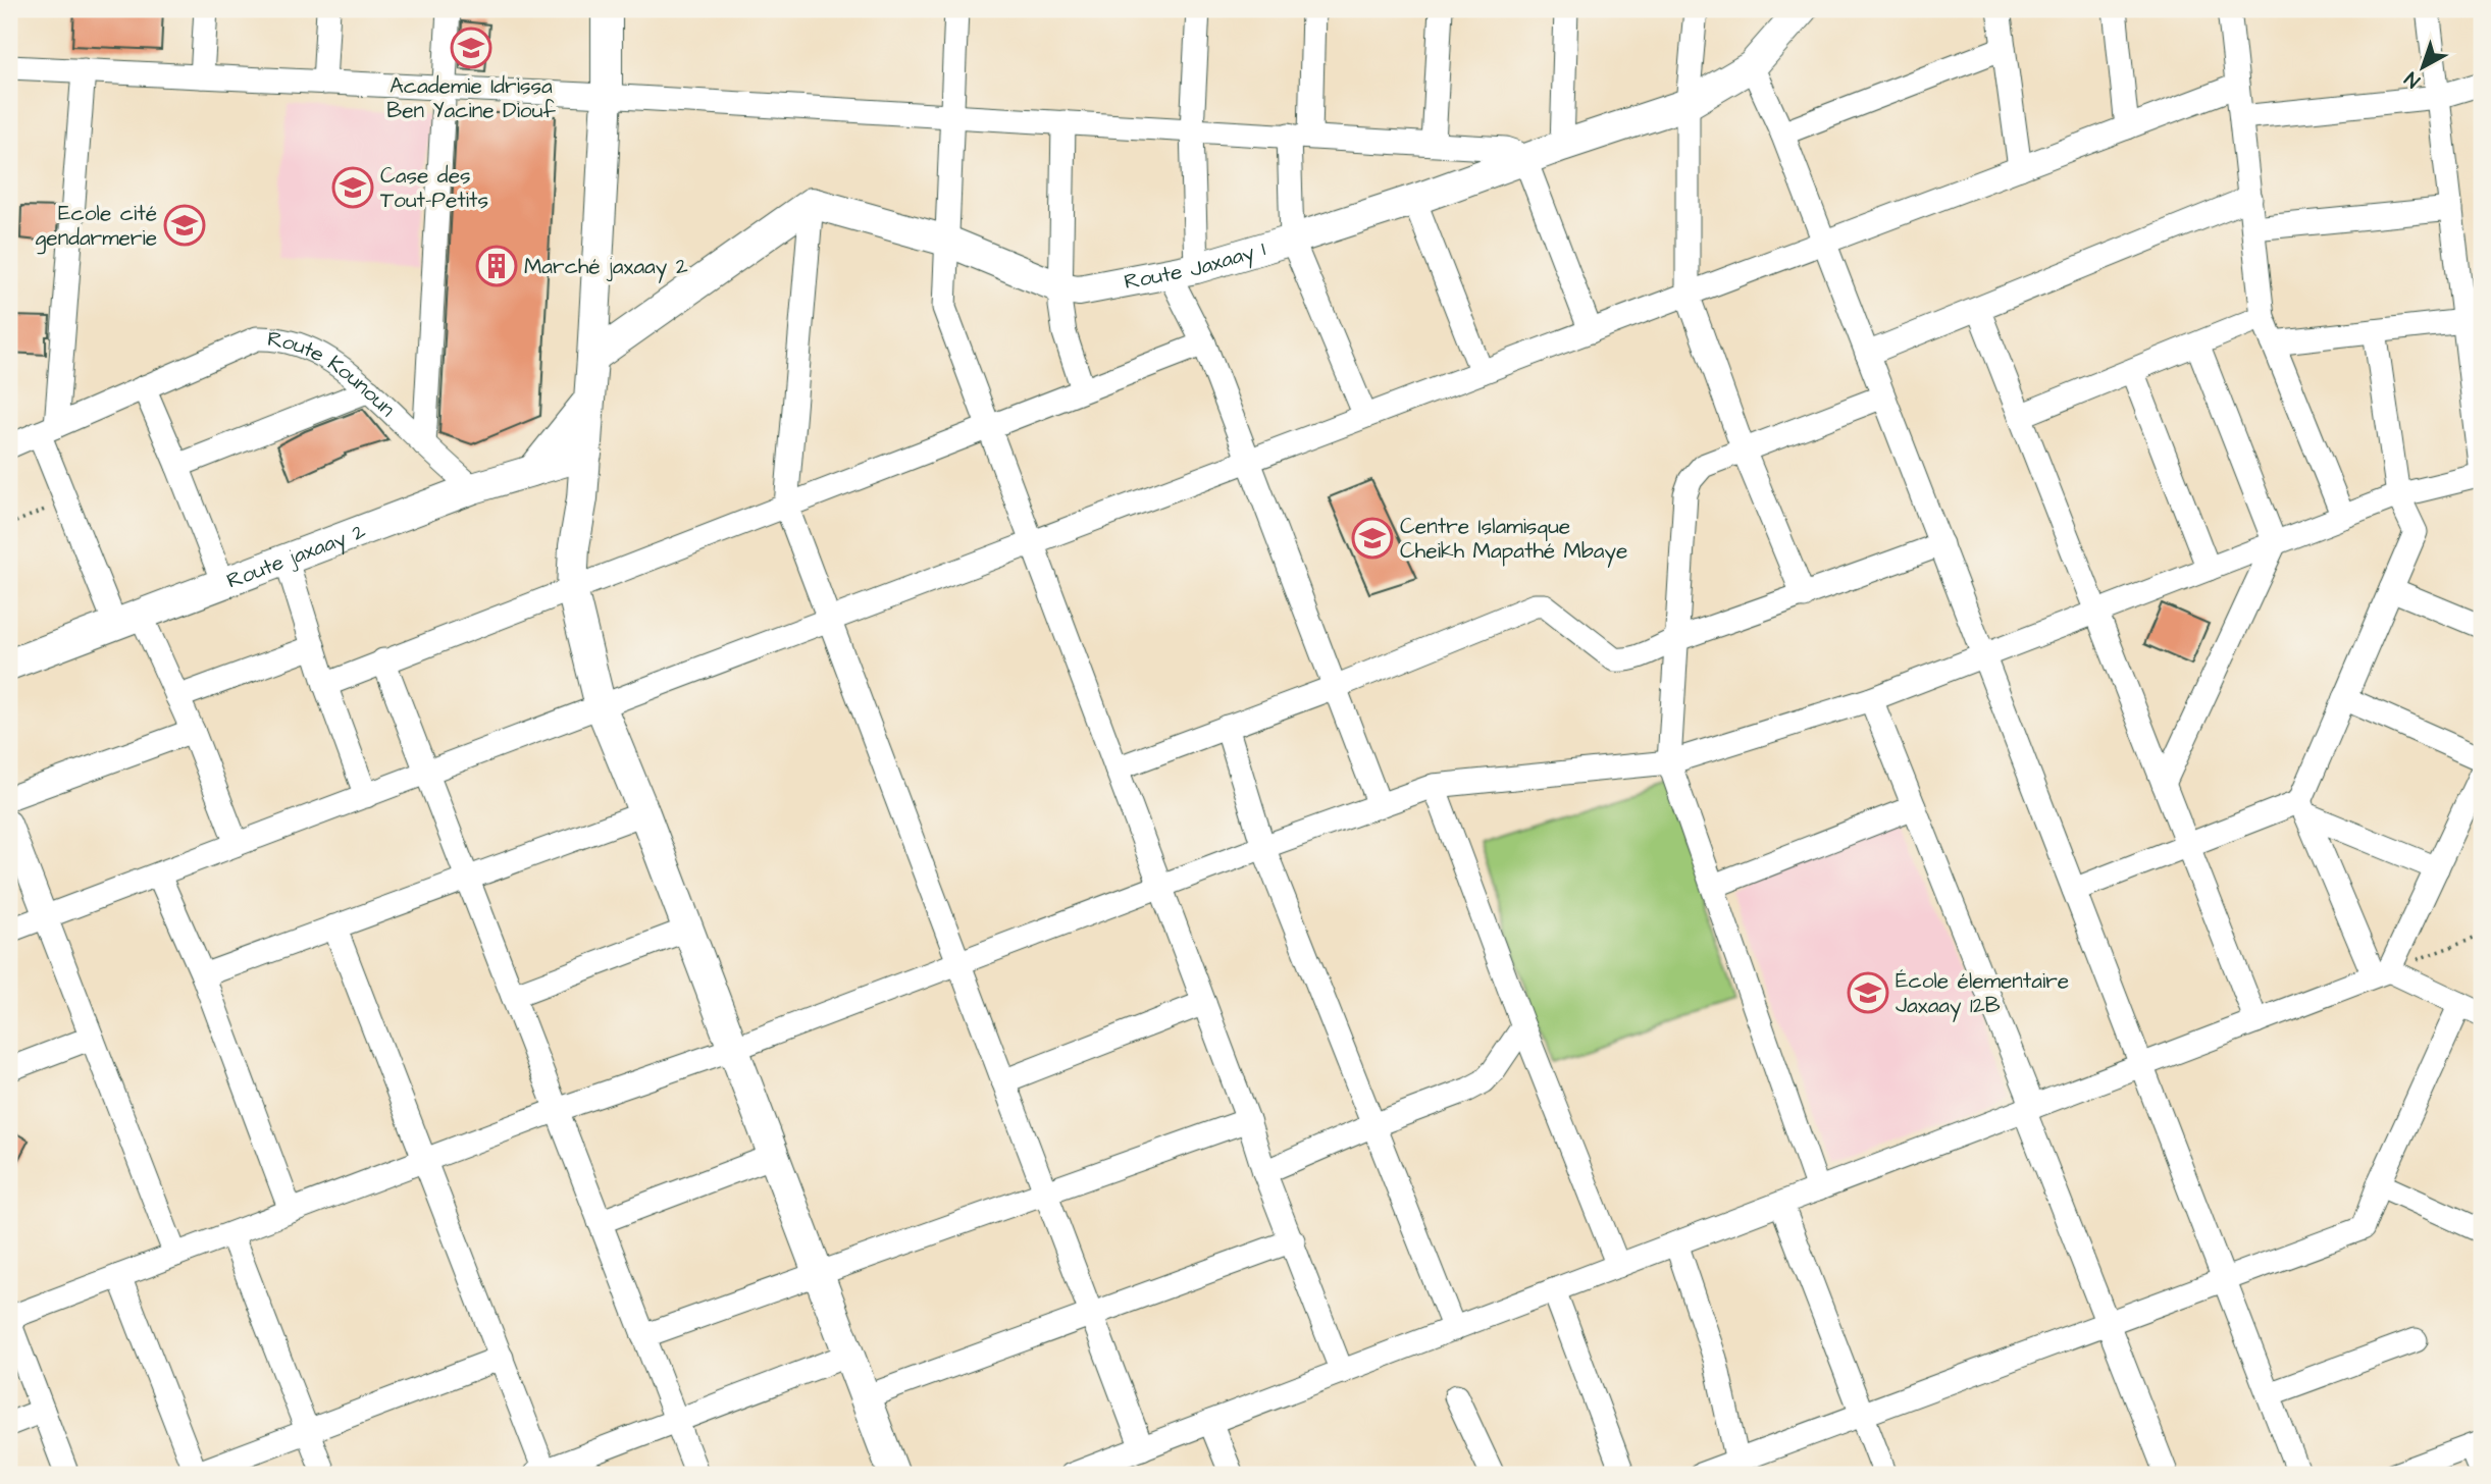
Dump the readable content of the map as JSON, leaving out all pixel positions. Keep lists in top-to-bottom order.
{
  "streets": {
    "street": ["Route Jaxaay 1", "Route Kounoun", "Route jaxaay 2"]
  },
  "crossings": [
    ["Route Kounoun", "Route jaxaay 2"]
  ],
  "places": {
    "school or university": [
      "Academie Idrissa Ben Yacine Diouf",
      "Case des Tout-Petits",
      "Ecole cité gendarmerie",
      "Centre Islamisque Cheikh Mapathé Mbaye",
      "École élementaire Jaxaay 12B"
    ],
    "building": ["Marché jaxaay 2"]
  },
  "north": "bottom left"
}
